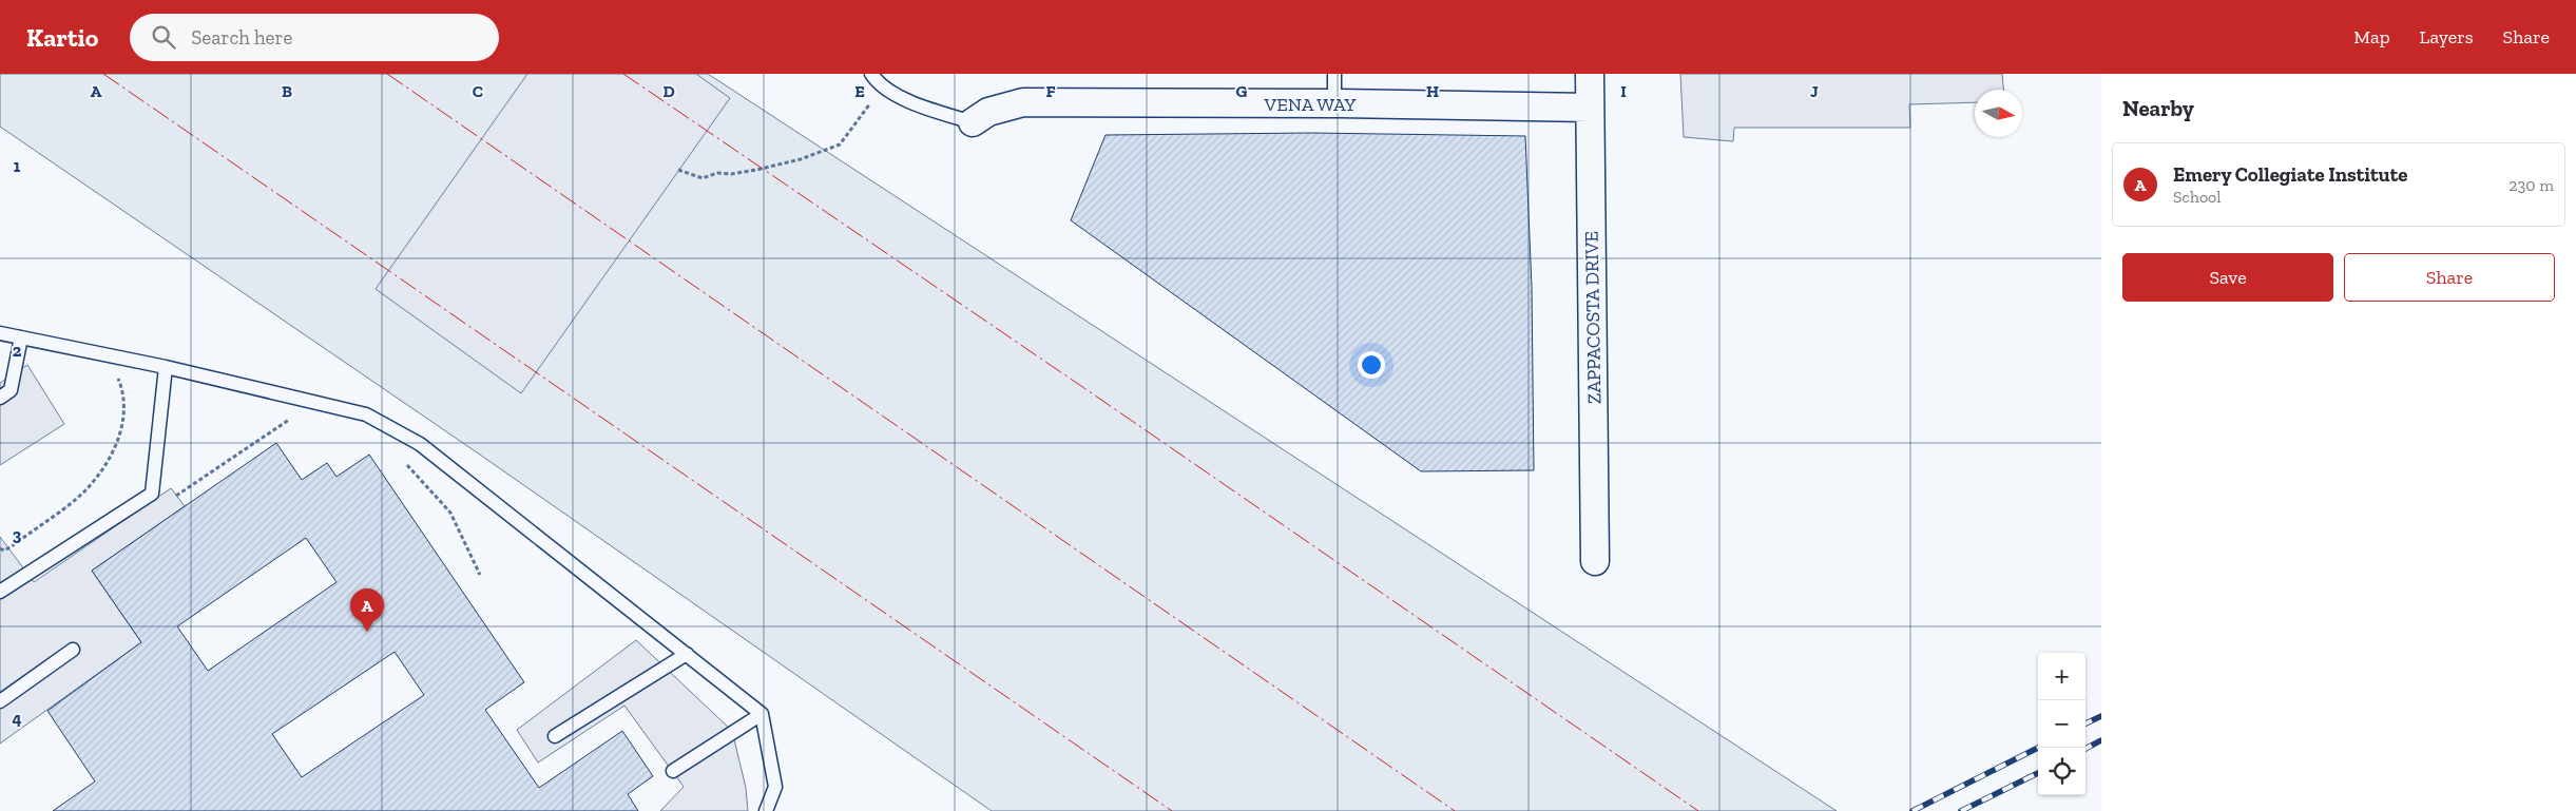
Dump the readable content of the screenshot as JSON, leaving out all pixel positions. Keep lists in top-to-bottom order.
{
  "streets": {
    "street": ["VENA WAY", "ZAPPACOSTA DRIVE"]
  },
  "crossings": [
    ["VENA WAY", "ZAPPACOSTA DRIVE"]
  ],
  "north": "right",
  "page": {
    "header": "Kartio",
    "search": "Search here",
    "nav": ["Map", "Layers", "Share"],
    "heading": "Nearby",
    "list": [
      {
        "mark": "A",
        "name": "Emery Collegiate Institute",
        "note": "School",
        "value": "230 m"
      }
    ],
    "buttons": ["Save", "Share"],
    "pins": "A",
    "map_buttons": ["+", "−"]
  },
  "grid": {
    "columns": [
      "A",
      "B",
      "C",
      "D",
      "E",
      "F",
      "G",
      "H",
      "I",
      "J"
    ],
    "rows": [
      "1",
      "2",
      "3",
      "4"
    ]
  }
}
